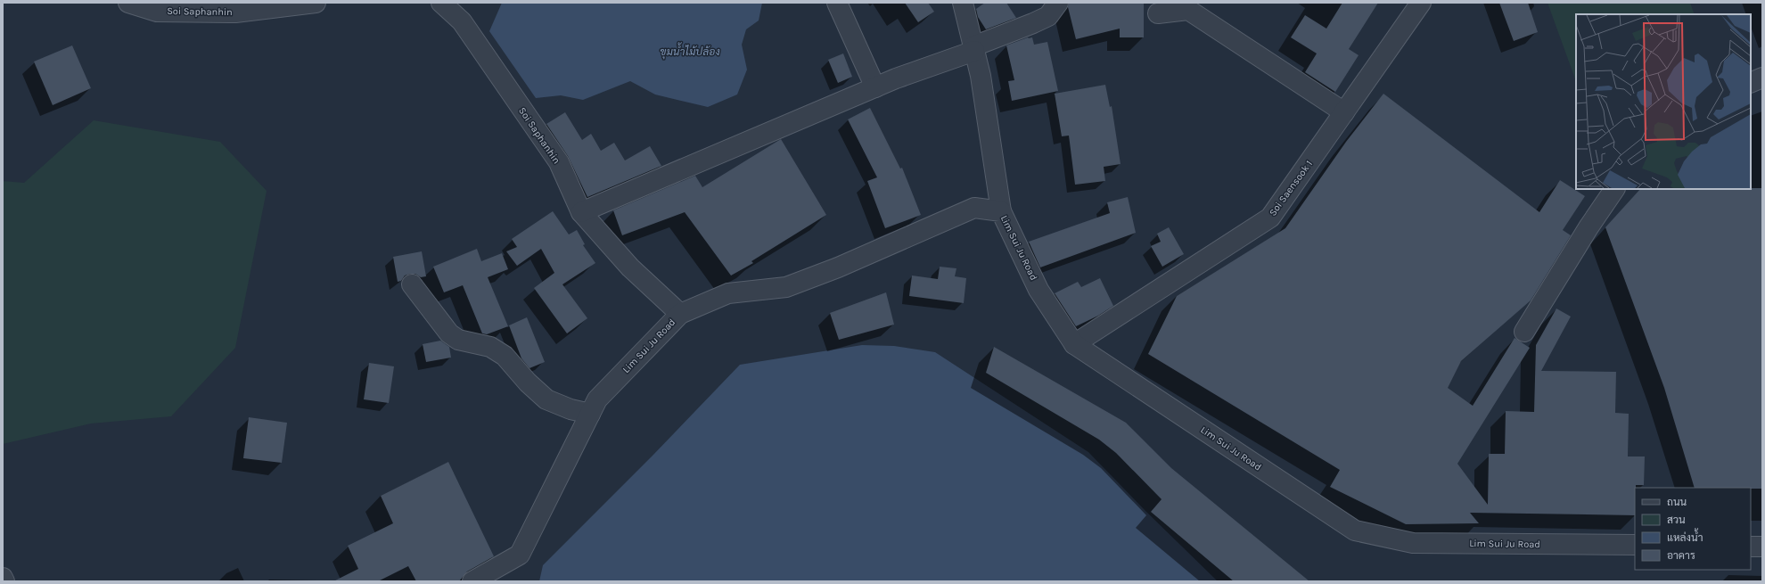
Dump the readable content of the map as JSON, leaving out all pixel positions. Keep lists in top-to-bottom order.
{
  "streets": {
    "street": ["Soi Saphanhin", "Soi Saensook 1", "Lim Sui Ju Road"]
  },
  "crossings": [
    ["Soi Saphanhin", "Lim Sui Ju Road"],
    ["Soi Saensook 1", "Lim Sui Ju Road"]
  ],
  "water": ["ขุมน้ำไม้ปล้อง"],
  "legend": [
    "ถนน",
    "สวน",
    "แหล่งน้ำ",
    "อาคาร"
  ]
}
